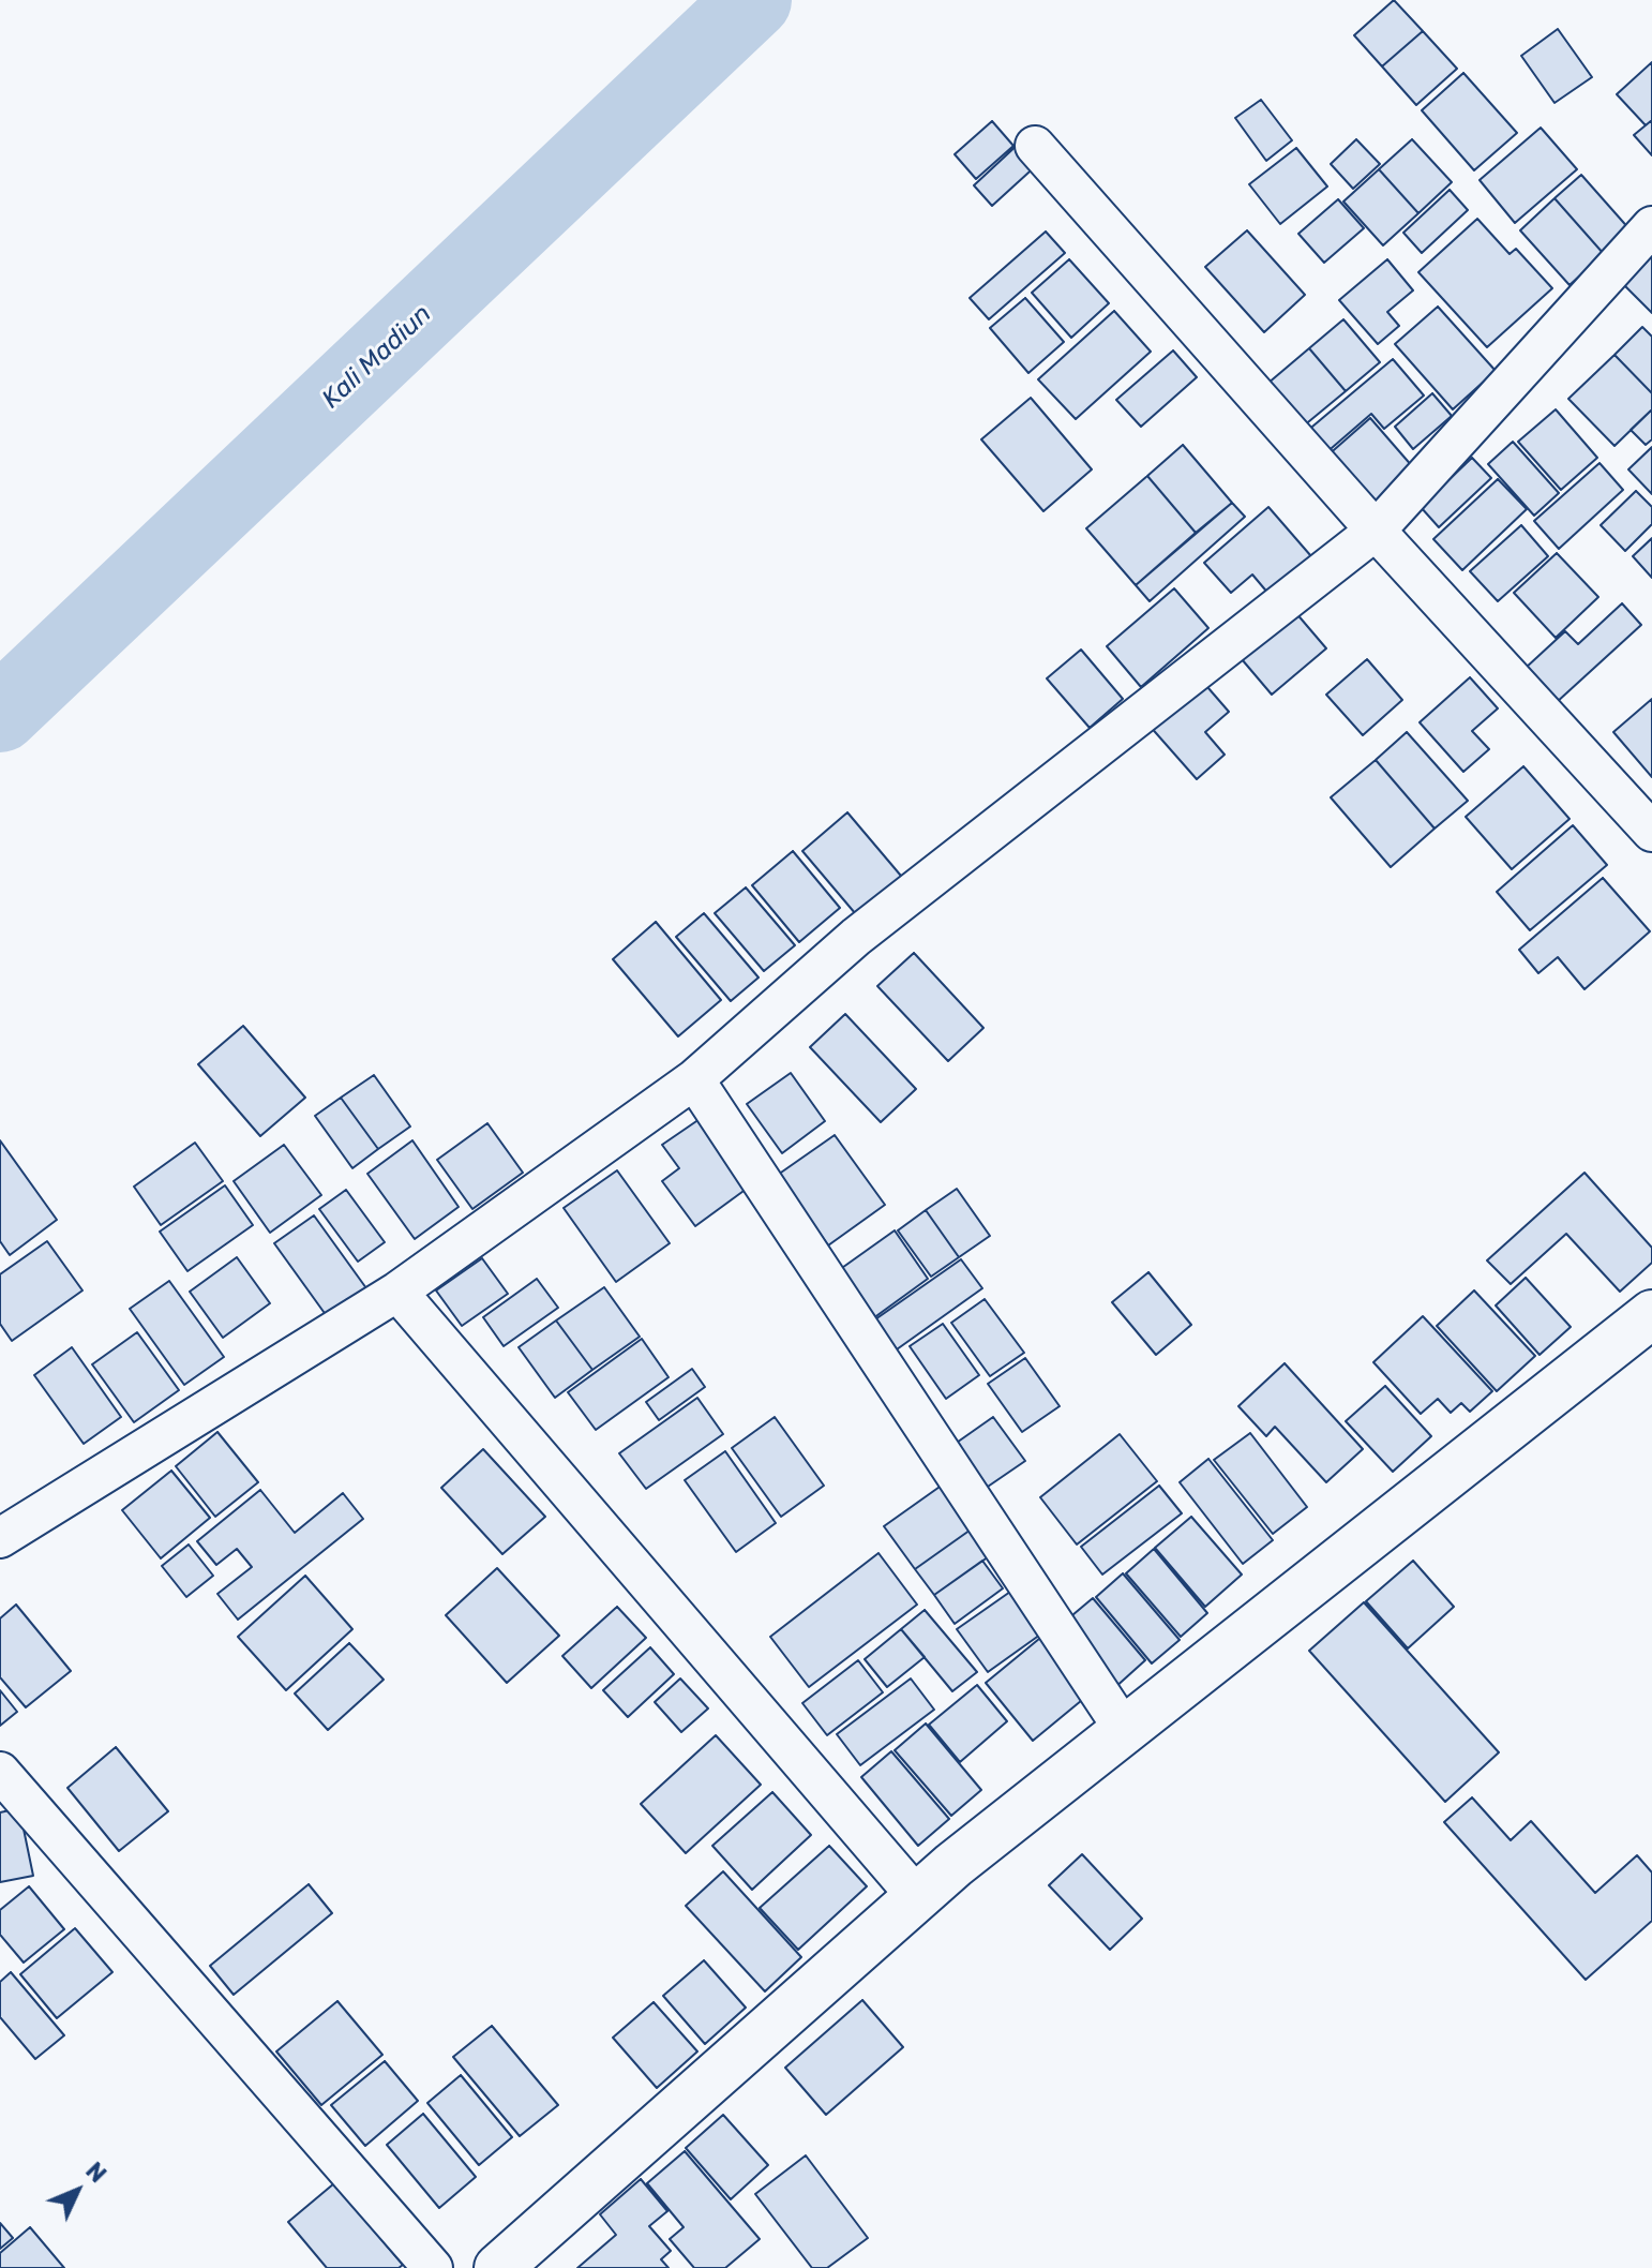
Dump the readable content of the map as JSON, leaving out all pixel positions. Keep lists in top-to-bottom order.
{
  "water": ["Kali Madiun"],
  "north": "top right"
}
